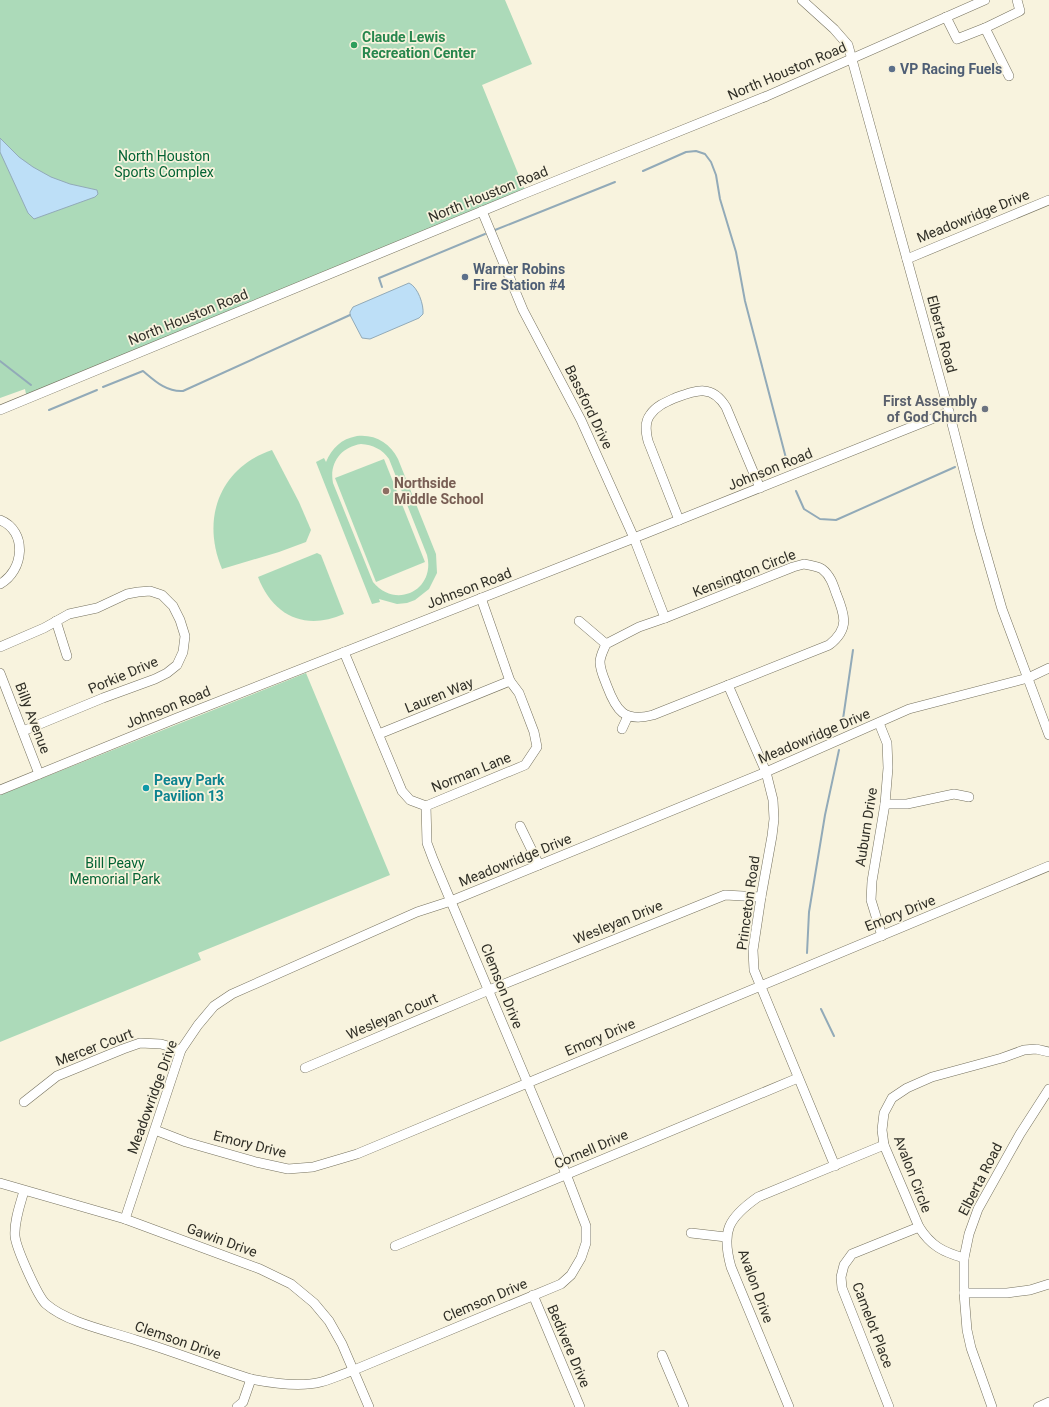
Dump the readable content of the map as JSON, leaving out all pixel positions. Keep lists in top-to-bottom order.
{
  "streets": {
    "street": [
      "North Houston Road",
      "Meadowridge Drive",
      "Elberta Road",
      "Bassford Drive",
      "Johnson Road",
      "Kensington Circle",
      "Porkie Drive",
      "Lauren Way",
      "Billy Avenue",
      "Norman Lane",
      "Auburn Drive",
      "Princeton Road",
      "Emory Drive",
      "Wesleyan Drive",
      "Clemson Drive",
      "Wesleyan Court",
      "Mercer Court",
      "Cornell Drive",
      "Avalon Circle",
      "Gawin Drive",
      "Avalon Drive",
      "Camelot Place",
      "Bedivere Drive"
    ]
  },
  "crossings": [
    ["North Houston Road", "Elberta Road"],
    ["North Houston Road", "Bassford Drive"],
    ["Meadowridge Drive", "Elberta Road"],
    ["Meadowridge Drive", "Auburn Drive"],
    ["Meadowridge Drive", "Princeton Road"],
    ["Meadowridge Drive", "Emory Drive"],
    ["Meadowridge Drive", "Clemson Drive"],
    ["Meadowridge Drive", "Mercer Court"],
    ["Meadowridge Drive", "Gawin Drive"],
    ["Elberta Road", "Johnson Road"],
    ["Elberta Road", "Avalon Circle"],
    ["Bassford Drive", "Johnson Road"],
    ["Bassford Drive", "Kensington Circle"],
    ["Johnson Road", "Billy Avenue"],
    ["Johnson Road", "Norman Lane"],
    ["Kensington Circle", "Princeton Road"],
    ["Porkie Drive", "Billy Avenue"],
    ["Lauren Way", "Norman Lane"],
    ["Norman Lane", "Clemson Drive"],
    ["Auburn Drive", "Emory Drive"],
    ["Princeton Road", "Emory Drive"],
    ["Princeton Road", "Wesleyan Drive"],
    ["Princeton Road", "Cornell Drive"],
    ["Princeton Road", "Avalon Drive"],
    ["Emory Drive", "Clemson Drive"],
    ["Wesleyan Drive", "Clemson Drive"],
    ["Wesleyan Drive", "Wesleyan Court"],
    ["Clemson Drive", "Wesleyan Court"],
    ["Clemson Drive", "Cornell Drive"],
    ["Clemson Drive", "Gawin Drive"],
    ["Clemson Drive", "Bedivere Drive"],
    ["Avalon Circle", "Avalon Drive"],
    ["Avalon Circle", "Camelot Place"]
  ],
  "parks": ["North Houston Sports Complex", "Bill Peavy Memorial Park"],
  "places": [
    "Claude Lewis Recreation Center",
    "VP Racing Fuels",
    "Warner Robins Fire Station #4",
    "First Assembly of God Church",
    "Northside Middle School",
    "Peavy Park Pavilion 13"
  ]
}
